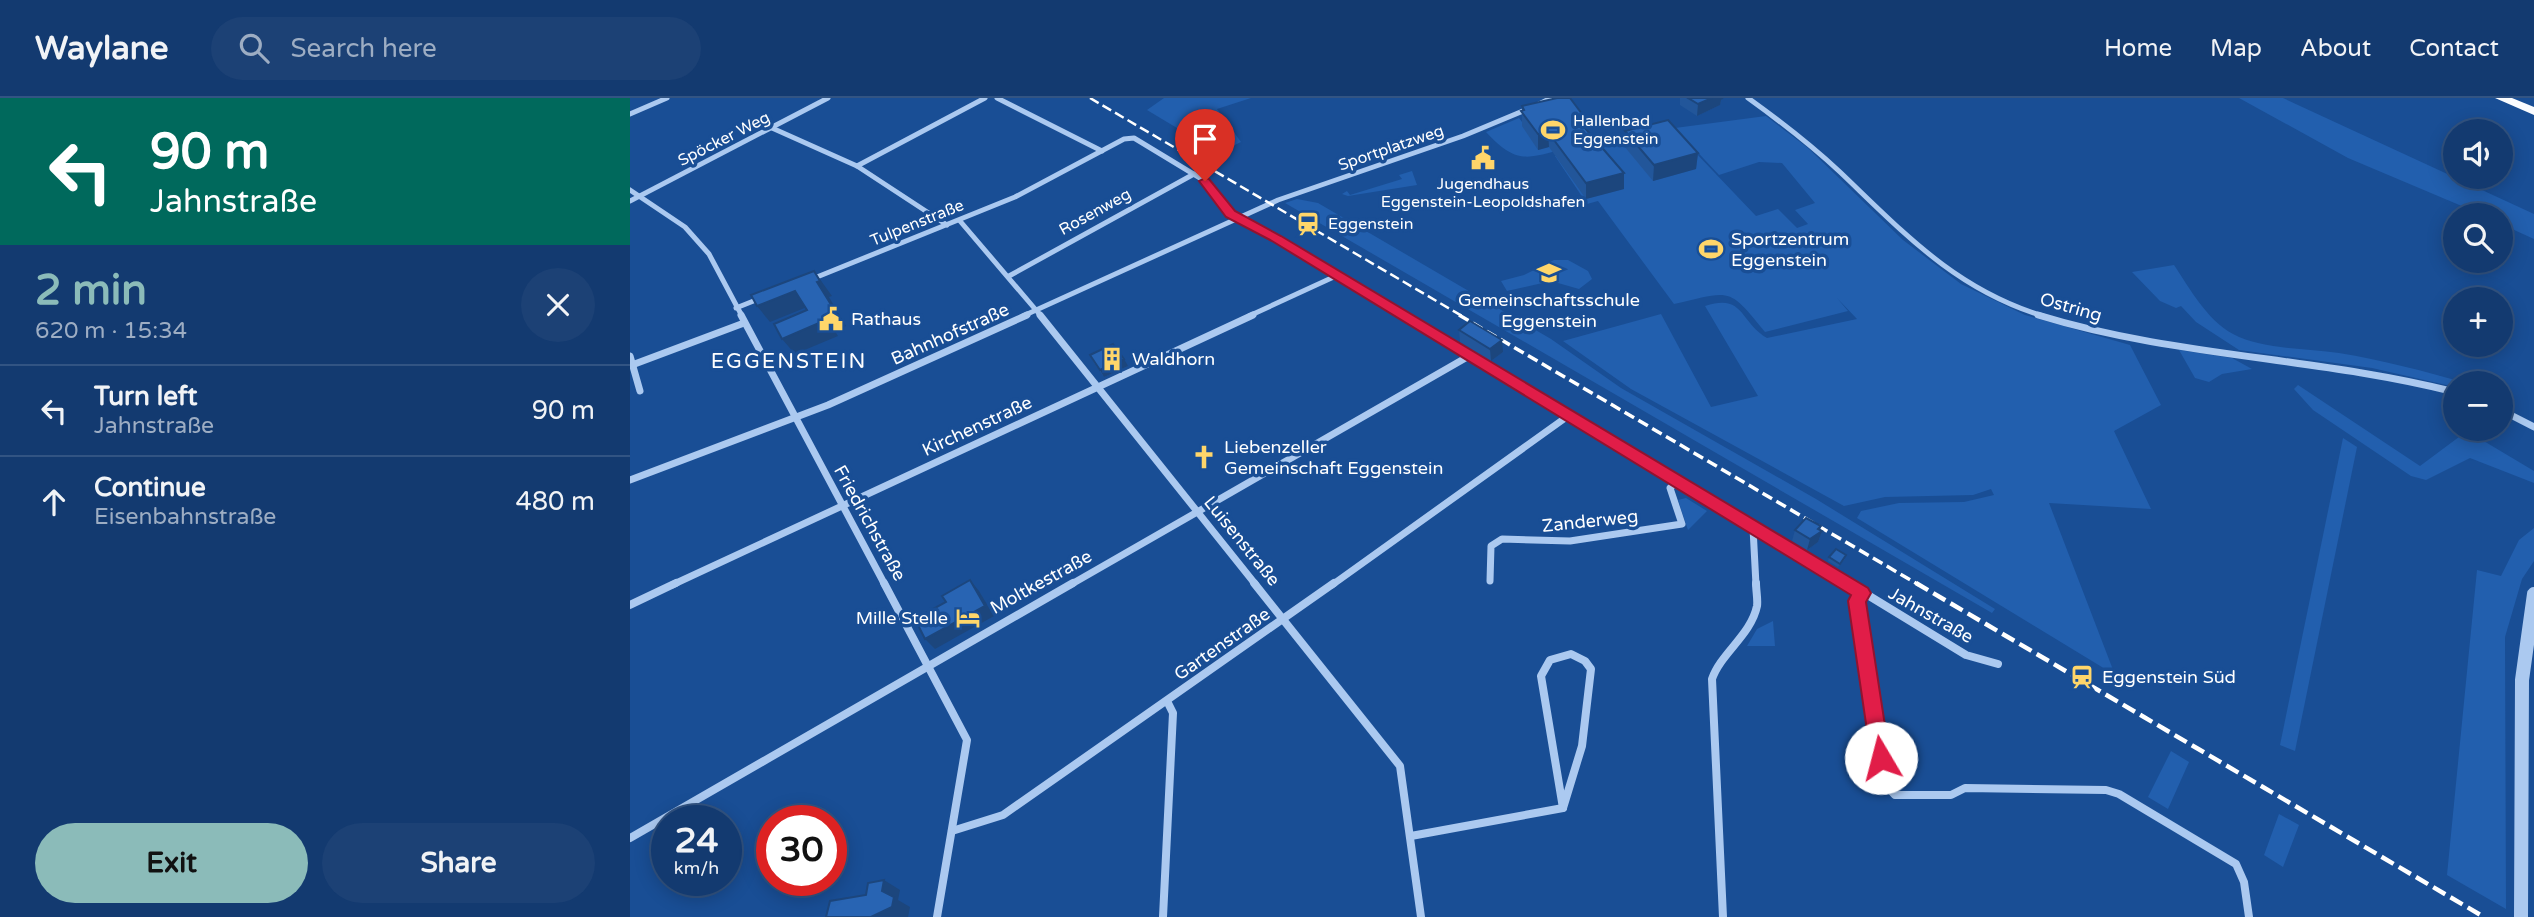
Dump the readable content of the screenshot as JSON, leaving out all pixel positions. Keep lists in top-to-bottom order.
{
  "streets": {
    "street": [
      "Spöcker Weg",
      "Sportplatzweg",
      "Rosenweg",
      "Tulpenstraße",
      "Ostring",
      "Bahnhofstraße",
      "Kirchenstraße",
      "Zanderweg",
      "Friedrichstraße",
      "Luisenstraße",
      "Moltkestraße",
      "Jahnstraße",
      "Gartenstraße"
    ]
  },
  "crossings": [
    ["Spöcker Weg", "Friedrichstraße"],
    ["Sportplatzweg", "Bahnhofstraße"],
    ["Sportplatzweg", "Jahnstraße"],
    ["Rosenweg", "Tulpenstraße"],
    ["Rosenweg", "Luisenstraße"],
    ["Rosenweg", "Jahnstraße"],
    ["Tulpenstraße", "Luisenstraße"],
    ["Tulpenstraße", "Jahnstraße"],
    ["Bahnhofstraße", "Friedrichstraße"],
    ["Bahnhofstraße", "Luisenstraße"],
    ["Bahnhofstraße", "Jahnstraße"],
    ["Kirchenstraße", "Friedrichstraße"],
    ["Kirchenstraße", "Luisenstraße"],
    ["Kirchenstraße", "Jahnstraße"],
    ["Zanderweg", "Jahnstraße"],
    ["Friedrichstraße", "Moltkestraße"],
    ["Friedrichstraße", "Gartenstraße"],
    ["Luisenstraße", "Moltkestraße"],
    ["Luisenstraße", "Gartenstraße"],
    ["Moltkestraße", "Jahnstraße"],
    ["Jahnstraße", "Gartenstraße"]
  ],
  "districts": ["EGGENSTEIN"],
  "places": {
    "sports": ["Hallenbad Eggenstein", "Sportzentrum Eggenstein"],
    "public building": ["Jugendhaus Eggenstein-Leopoldshafen", "Rathaus"],
    "station": ["Eggenstein", "Eggenstein Süd"],
    "school or university": ["Gemeinschaftsschule Eggenstein"],
    "building": ["Waldhorn"],
    "church": ["Liebenzeller Gemeinschaft Eggenstein"],
    "hotel": ["Mille Stelle"]
  },
  "page": {
    "header": "Waylane",
    "search": "Search here",
    "nav": [
      "Home",
      "Map",
      "About",
      "Contact"
    ],
    "turn": ["90 m", "Jahnstraße"],
    "map_buttons": ["+", "−"],
    "heading": ["2 min", "620 m · 15:34"],
    "list": [
      {
        "name": "Turn left",
        "note": "Jahnstraße",
        "value": "90 m"
      },
      {
        "name": "Continue",
        "note": "Eisenbahnstraße",
        "value": "480 m"
      }
    ],
    "speed": "24 km/h",
    "limit": "30",
    "buttons": ["Exit", "Share"]
  }
}
